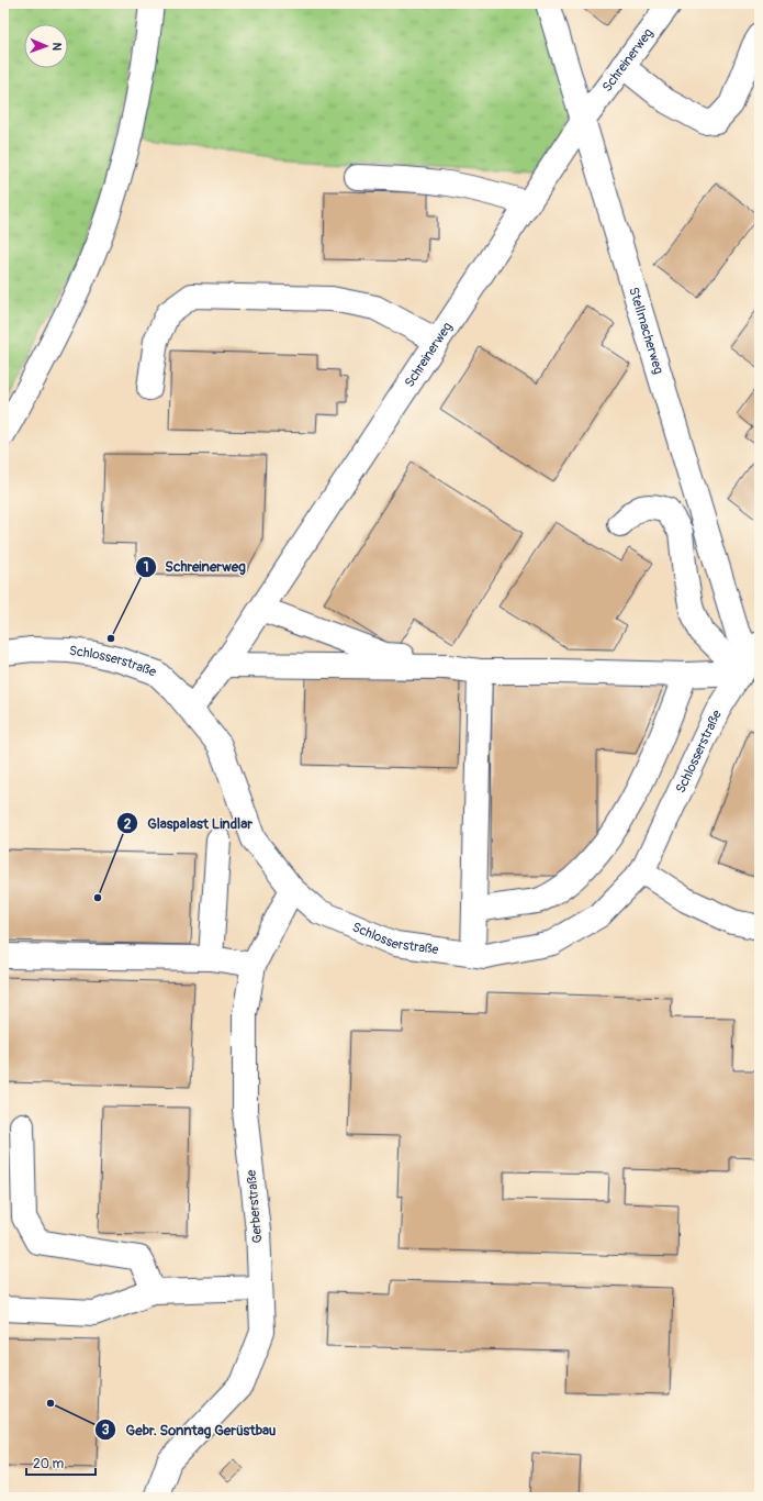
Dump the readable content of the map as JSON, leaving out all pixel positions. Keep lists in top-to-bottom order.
{
  "streets": {
    "street": [
      "Schreinerweg",
      "Stellmacherweg",
      "Schlosserstraße",
      "Gerberstraße"
    ]
  },
  "crossings": [
    ["Schreinerweg", "Stellmacherweg"],
    ["Schreinerweg", "Schlosserstraße"],
    ["Stellmacherweg", "Schlosserstraße"],
    ["Schlosserstraße", "Gerberstraße"]
  ],
  "places": ["Schreinerweg", "Glaspalast Lindlar", "Gebr. Sonntag Gerüstbau"],
  "scale_bar": "20 m",
  "north": "right"
}
